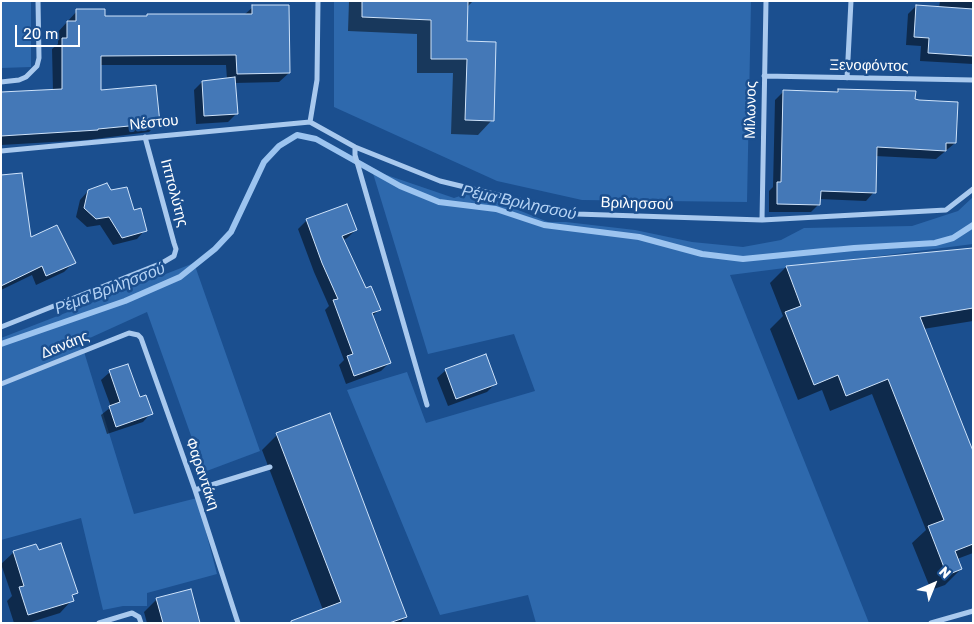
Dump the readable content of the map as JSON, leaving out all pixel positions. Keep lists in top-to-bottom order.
{
  "streets": {
    "street": [
      "Ξενοφόντος",
      "Μίλωνος",
      "Νέστου",
      "Ιππολύτης",
      "Βριλησσού",
      "Δανάης",
      "Φαραντάκη"
    ]
  },
  "crossings": [
    ["Ξενοφόντος", "Μίλωνος"],
    ["Μίλωνος", "Βριλησσού"],
    ["Νέστου", "Ιππολύτης"],
    ["Νέστου", "Βριλησσού"],
    ["Δανάης", "Φαραντάκη"]
  ],
  "water": ["Ρέμα Βριλησσού"],
  "scale_bar": "20 m",
  "north": "top right"
}
